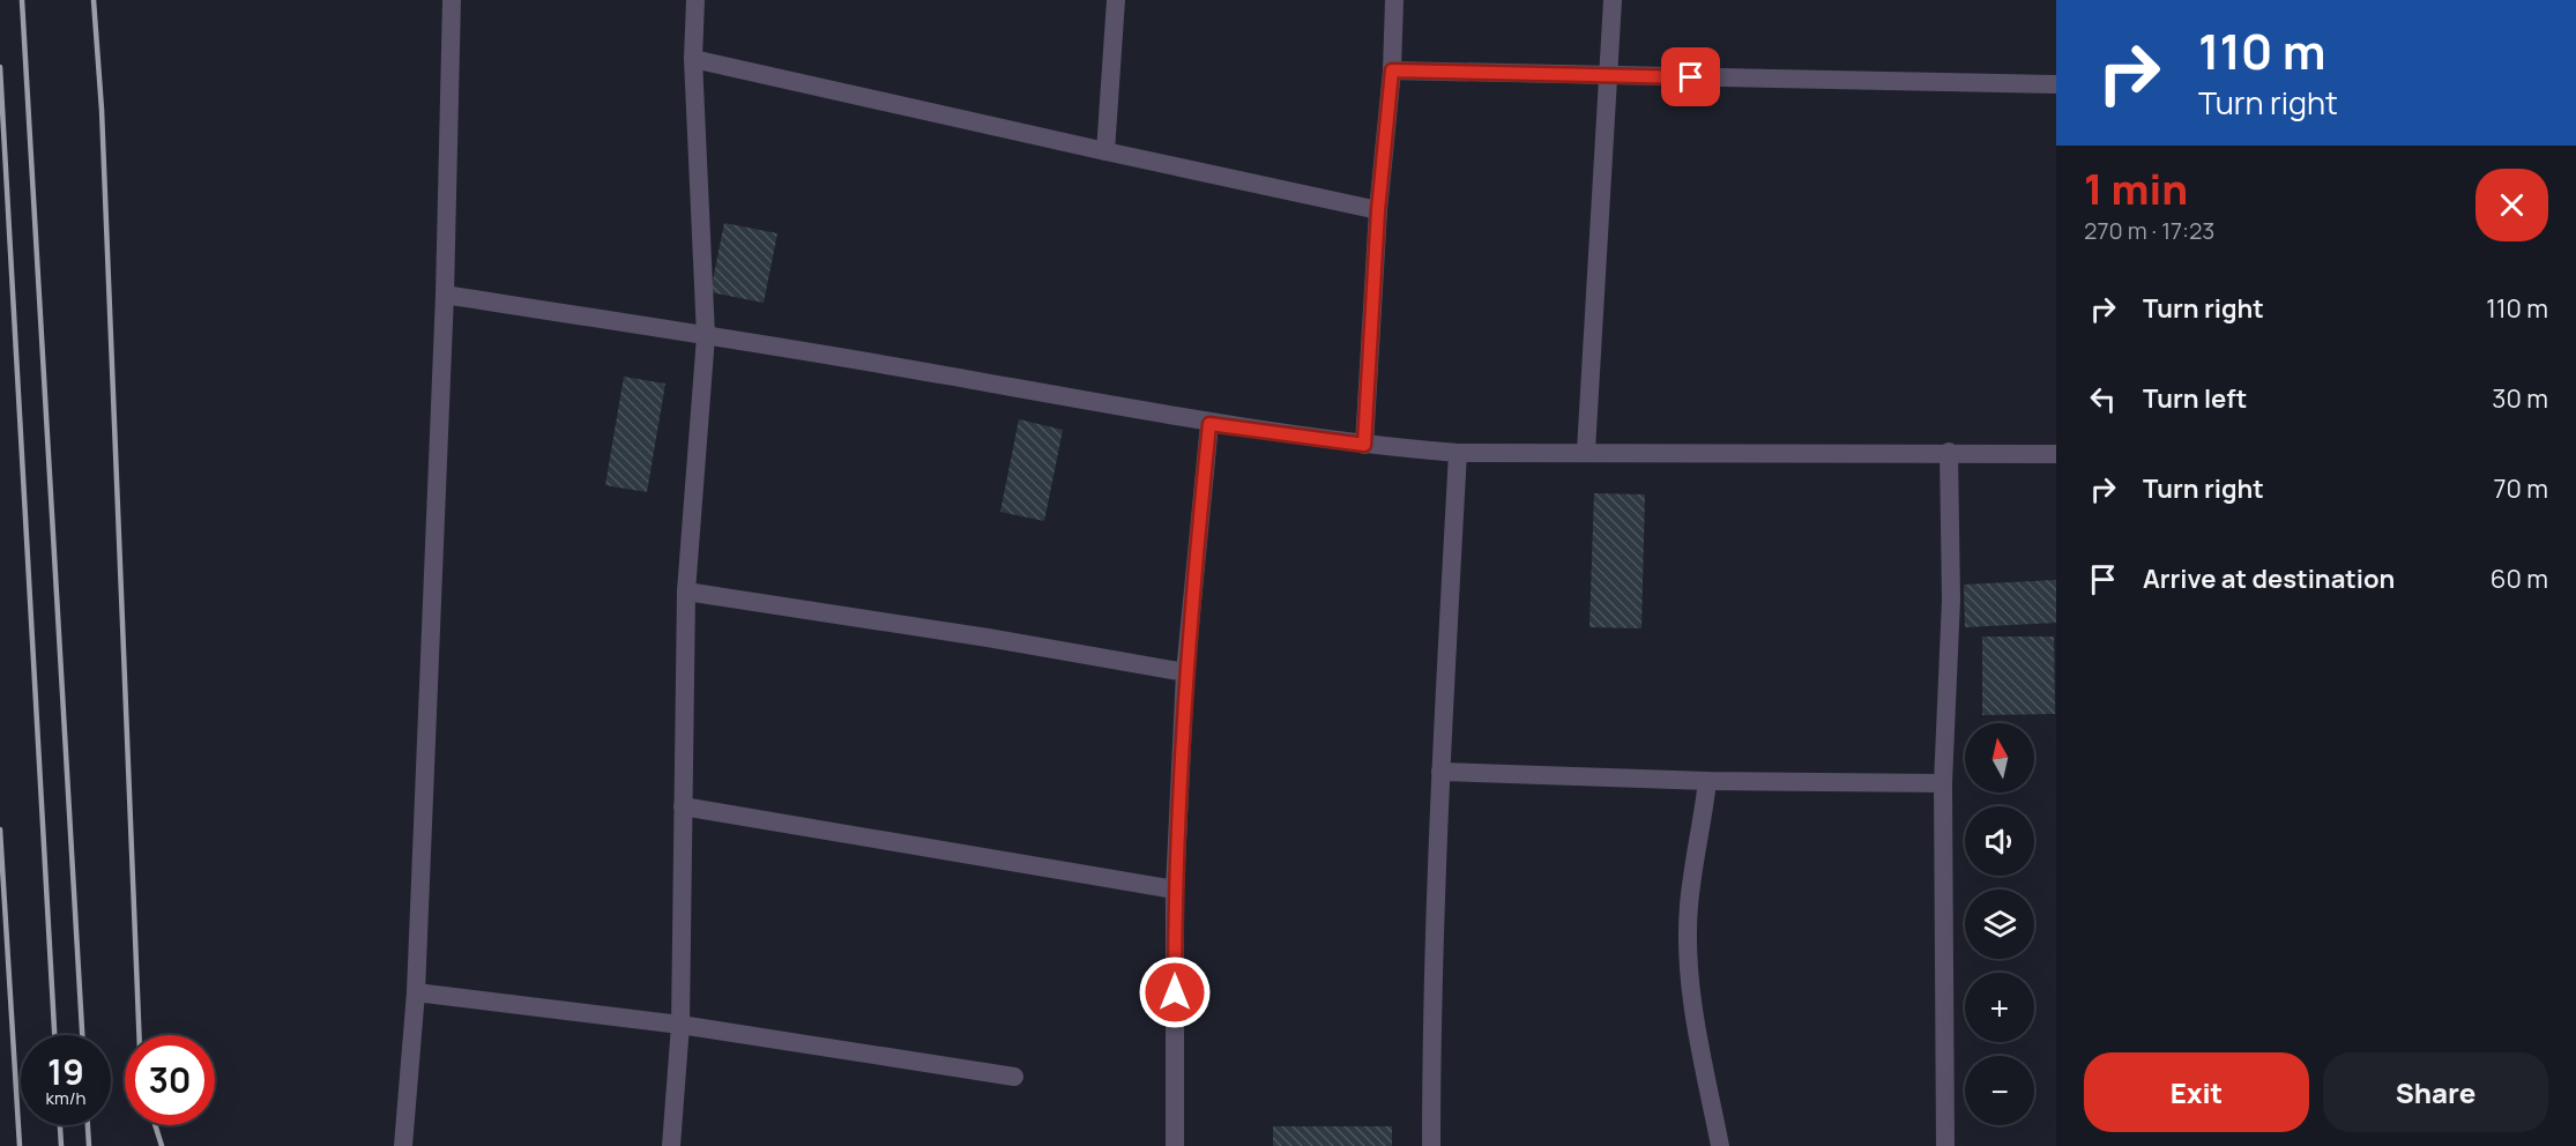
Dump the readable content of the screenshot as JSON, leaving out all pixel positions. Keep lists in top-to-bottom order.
{
  "north": "top",
  "page": {
    "turn": ["110 m", "Turn right"],
    "heading": ["1 min", "270 m · 17:23"],
    "list": [
      {
        "name": "Turn right",
        "value": "110 m"
      },
      {
        "name": "Turn left",
        "value": "30 m"
      },
      {
        "name": "Turn right",
        "value": "70 m"
      },
      {
        "name": "Arrive at destination",
        "value": "60 m"
      }
    ],
    "map_buttons": ["+", "−"],
    "speed": "19 km/h",
    "limit": "30",
    "buttons": ["Exit", "Share"]
  }
}
